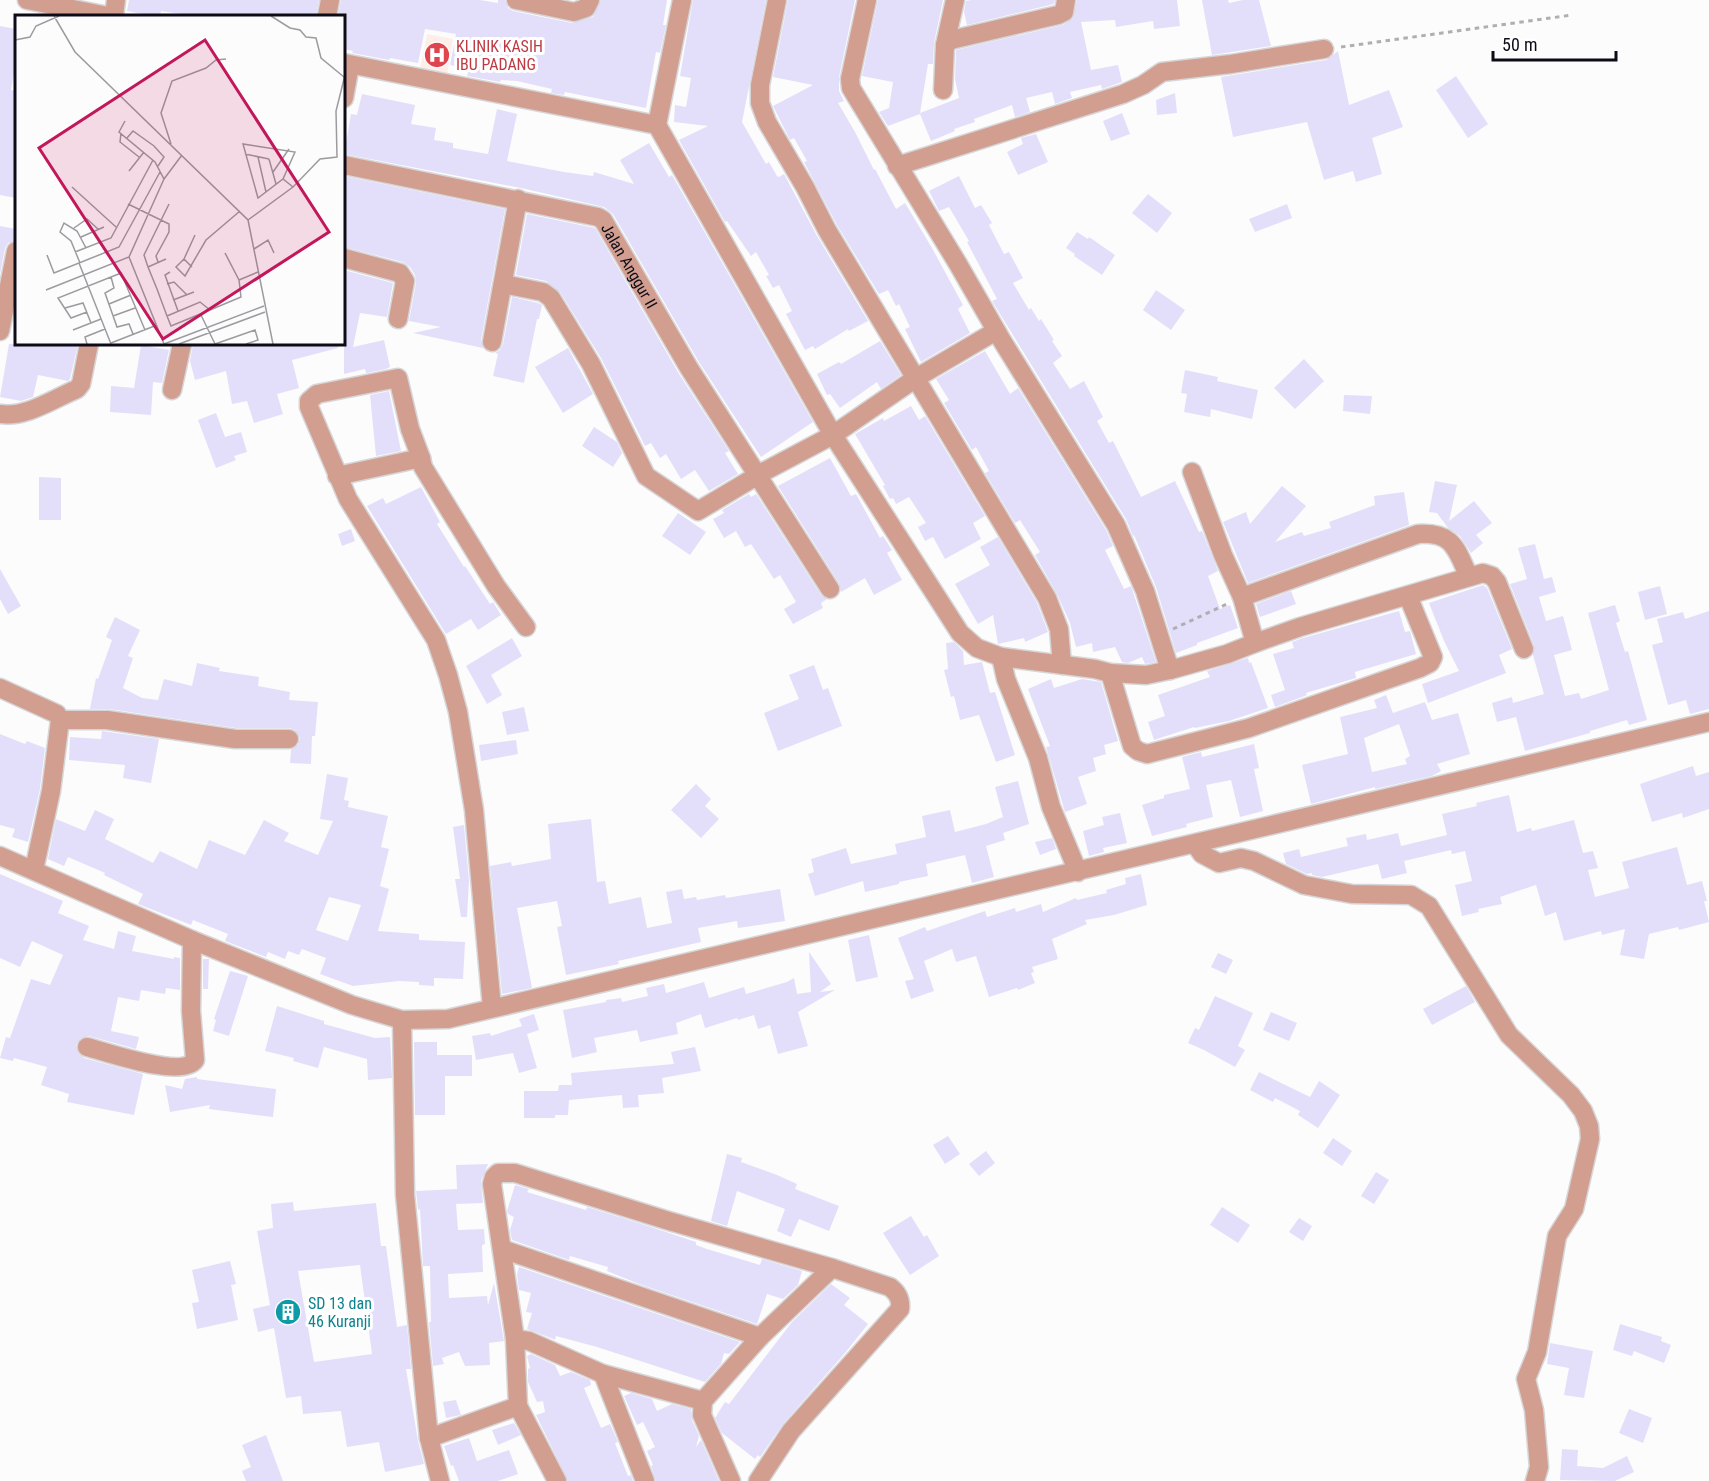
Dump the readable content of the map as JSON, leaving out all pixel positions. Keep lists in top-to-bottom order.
{
  "streets": {
    "street": ["Jalan Anggur II"]
  },
  "places": {
    "hospital": ["KLINIK KASIH IBU PADANG"],
    "building": ["SD 13 dan 46 Kuranji"]
  },
  "scale_bar": "50 m"
}
